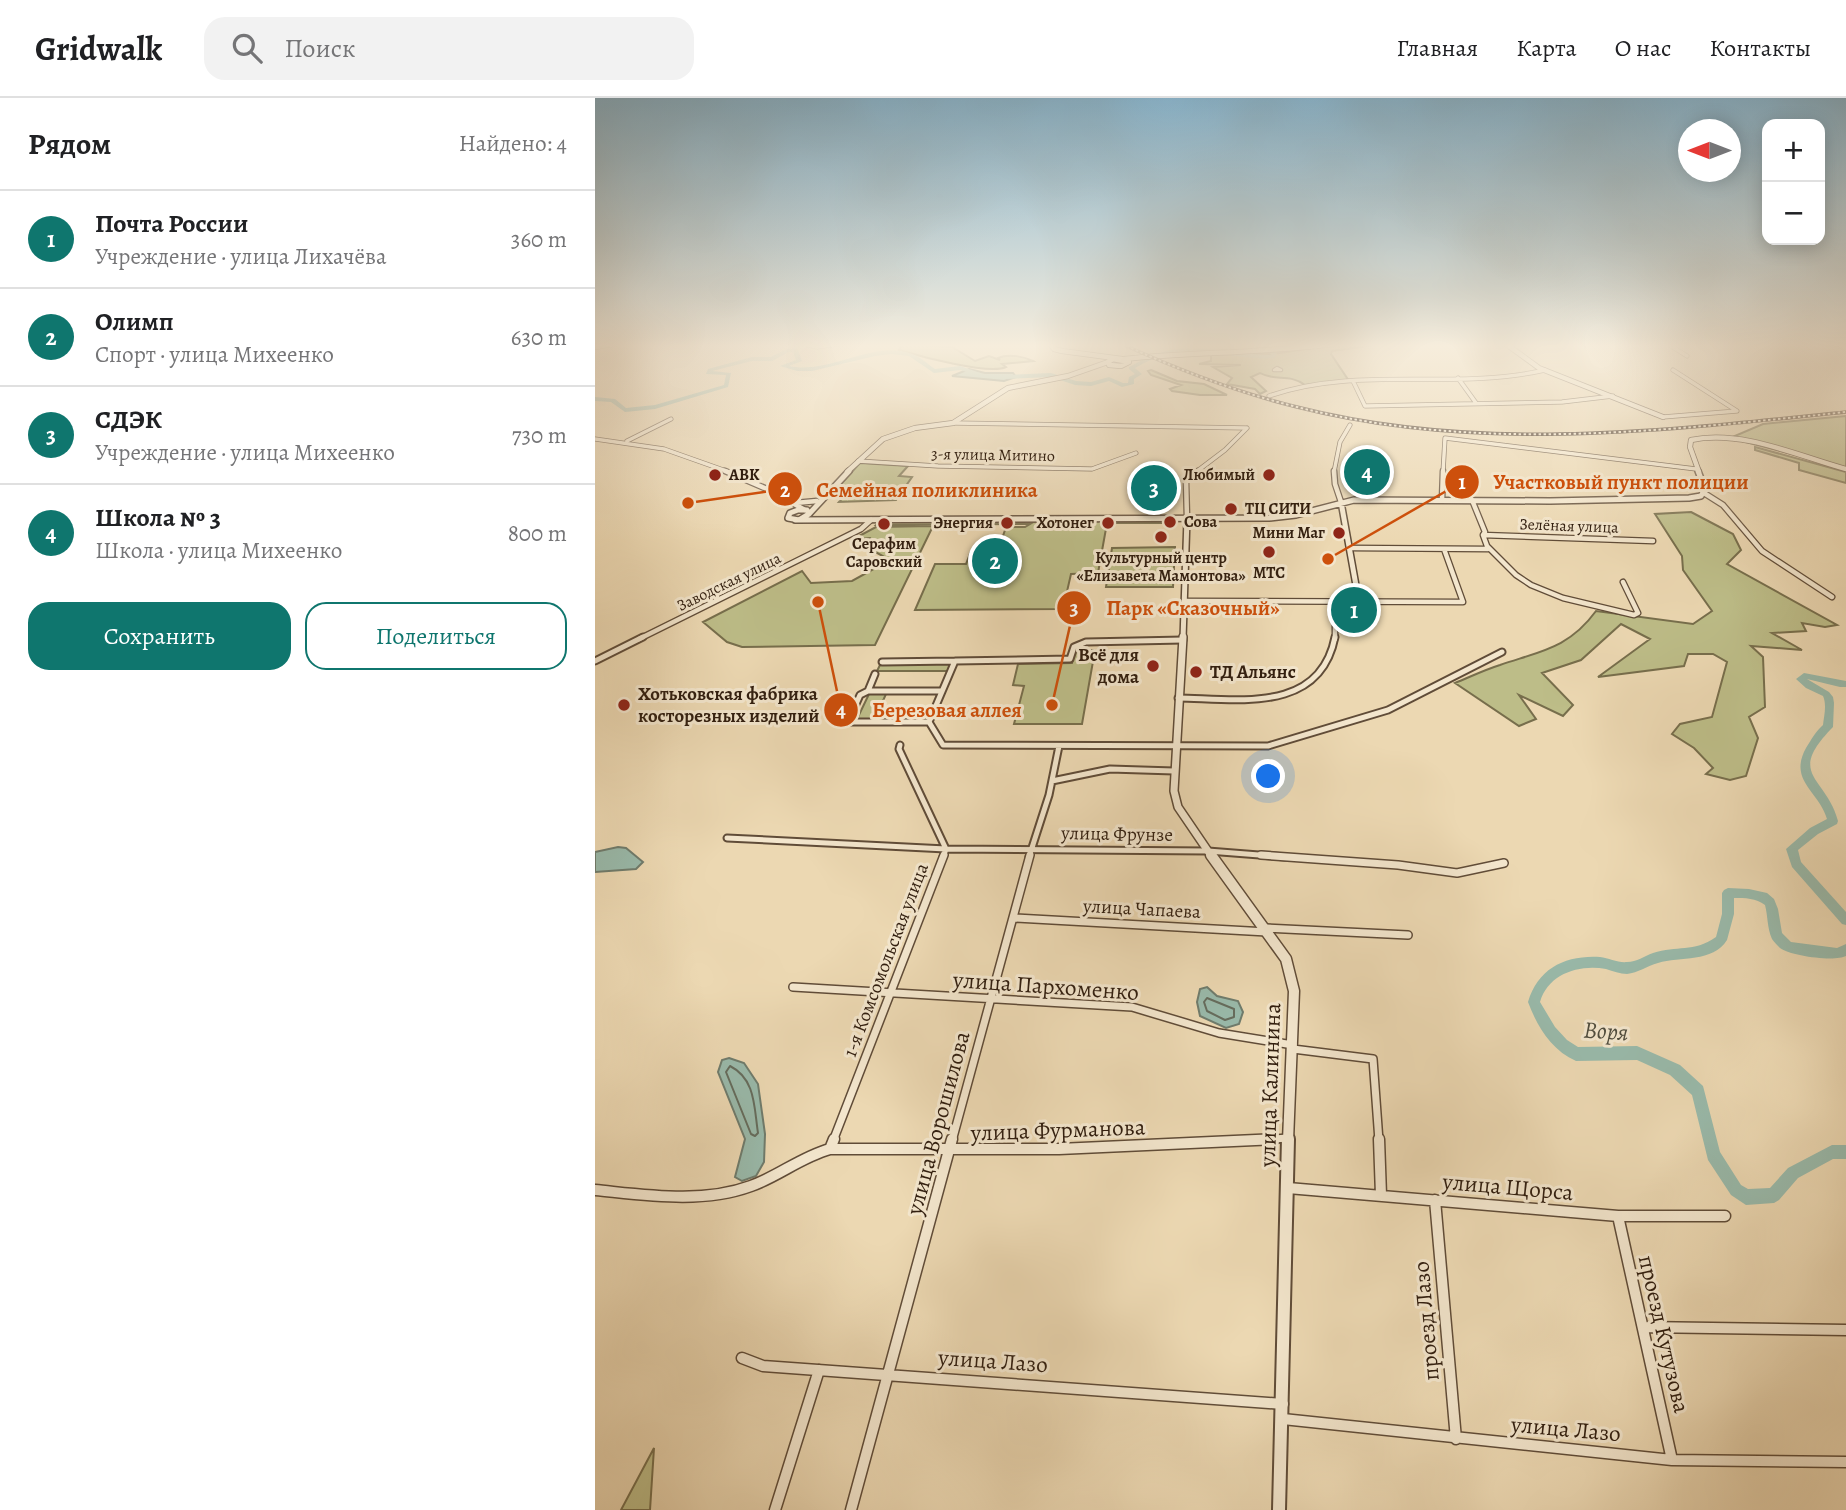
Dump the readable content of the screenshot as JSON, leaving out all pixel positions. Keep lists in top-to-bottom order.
{
  "streets": {
    "street": [
      "3-я улица Митино",
      "Зелёная улица",
      "Заводская улица",
      "улица Фрунзе",
      "улица Чапаева",
      "1-я Комсомольская улица",
      "улица Пархоменко",
      "улица Калинина",
      "улица Ворошилова",
      "улица Фурманова",
      "улица Щорса",
      "проезд Лазо",
      "проезд Кутузова",
      "улица Лазо"
    ]
  },
  "crossings": [
    ["улица Фрунзе", "1-я Комсомольская улица"],
    ["улица Фрунзе", "улица Калинина"],
    ["улица Фрунзе", "улица Ворошилова"],
    ["улица Чапаева", "улица Калинина"],
    ["улица Чапаева", "улица Ворошилова"],
    ["1-я Комсомольская улица", "улица Пархоменко"],
    ["1-я Комсомольская улица", "улица Фурманова"],
    ["улица Пархоменко", "улица Калинина"],
    ["улица Пархоменко", "улица Ворошилова"],
    ["улица Пархоменко", "улица Щорса"],
    ["улица Калинина", "улица Фурманова"],
    ["улица Калинина", "улица Щорса"],
    ["улица Калинина", "улица Лазо"],
    ["улица Ворошилова", "улица Фурманова"],
    ["улица Ворошилова", "улица Лазо"],
    ["улица Щорса", "проезд Лазо"],
    ["улица Щорса", "проезд Кутузова"],
    ["проезд Лазо", "улица Лазо"],
    ["проезд Кутузова", "улица Лазо"]
  ],
  "water": ["Воря"],
  "places": [
    "ABK",
    "Любимый",
    "Семейная поликлиника",
    "ТЦ СИТИ",
    "Сова",
    "Энергия",
    "Хотонег",
    "Серафим Саровский",
    "Мини Маг",
    "Культурный центр «Елизавета Мамонтова»",
    "МТС",
    "Участковый пункт полиции",
    "Березовая аллея",
    "Всё для дома",
    "ТД Альянс",
    "Хотьковская фабрика косторезных изделий",
    "Парк «Сказочный»"
  ],
  "north": "left",
  "page": {
    "header": "Gridwalk",
    "search": "Поиск",
    "nav": [
      "Главная",
      "Карта",
      "О нас",
      "Контакты"
    ],
    "heading": ["Рядом", "Найдено: 4"],
    "map_buttons": ["+", "−"],
    "list": [
      {
        "mark": "1",
        "name": "Почта России",
        "note": "Учреждение · улица Лихачёва",
        "value": "360 m"
      },
      {
        "mark": "2",
        "name": "Олимп",
        "note": "Спорт · улица Михеенко",
        "value": "630 m"
      },
      {
        "mark": "3",
        "name": "СДЭК",
        "note": "Учреждение · улица Михеенко",
        "value": "730 m"
      },
      {
        "mark": "4",
        "name": "Школа № 3",
        "note": "Школа · улица Михеенко",
        "value": "800 m"
      }
    ],
    "pins": [
      "4",
      "3",
      "2",
      "1"
    ],
    "buttons": ["Сохранить", "Поделиться"]
  }
}
